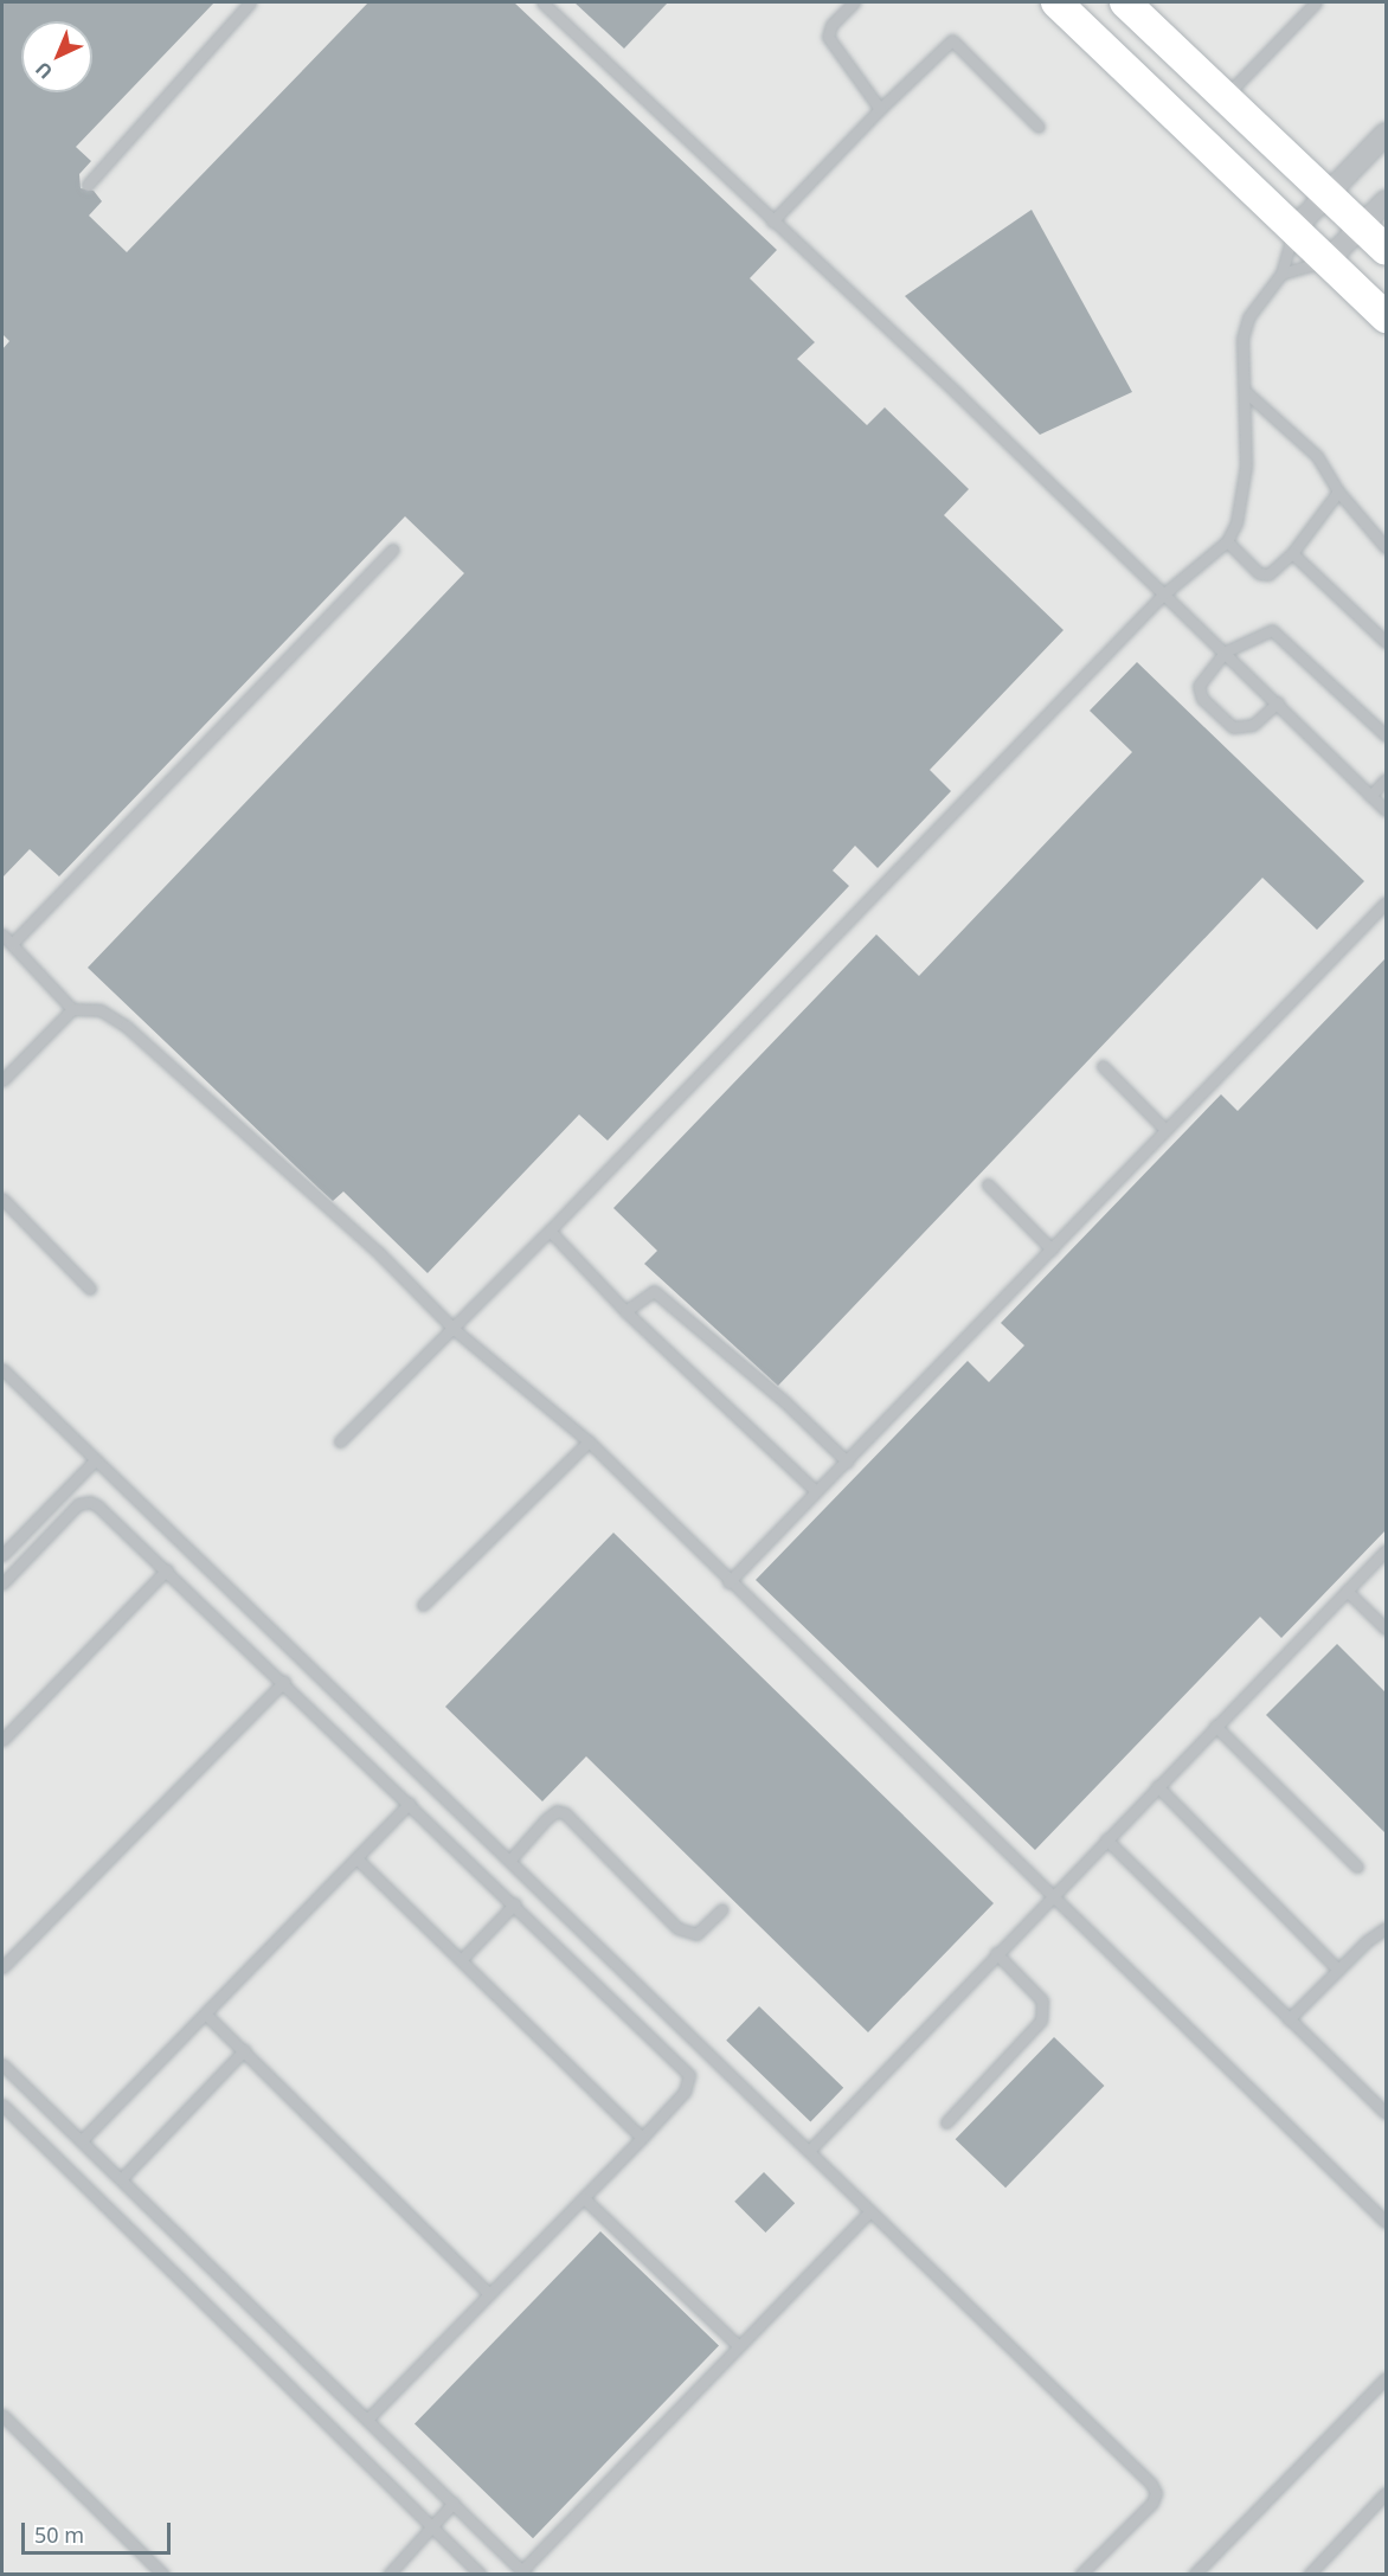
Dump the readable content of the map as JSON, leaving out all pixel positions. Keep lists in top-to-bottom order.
{
  "scale_bar": "50 m",
  "north": "bottom left"
}
